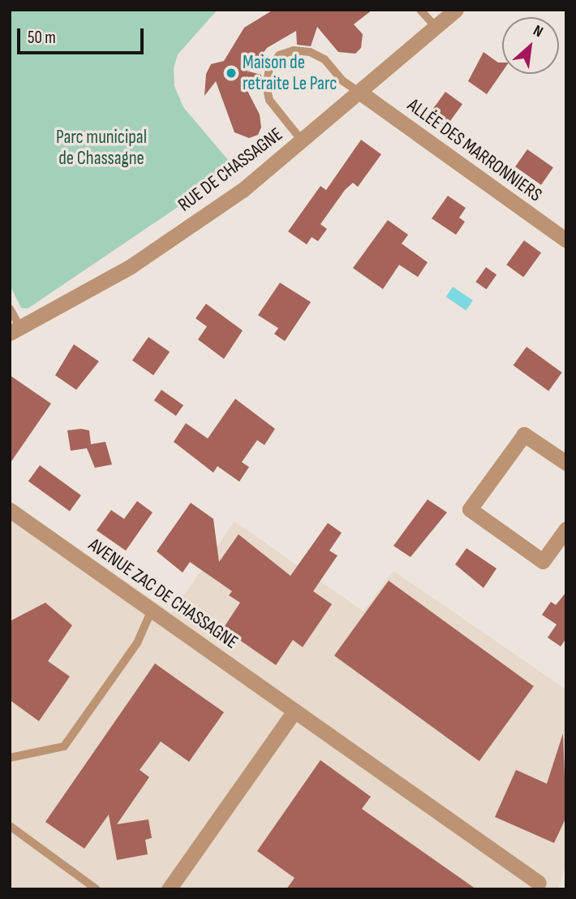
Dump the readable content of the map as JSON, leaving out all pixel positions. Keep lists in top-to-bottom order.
{
  "streets": {
    "street": ["ALLÉE DES MARRONNIERS", "RUE DE CHASSAGNE", "AVENUE ZAC DE CHASSAGNE"]
  },
  "crossings": [
    ["ALLÉE DES MARRONNIERS", "RUE DE CHASSAGNE"]
  ],
  "parks": ["Parc municipal de Chassagne"],
  "places": ["Maison de retraite Le Parc"],
  "scale_bar": "50 m",
  "north": "top right"
}
